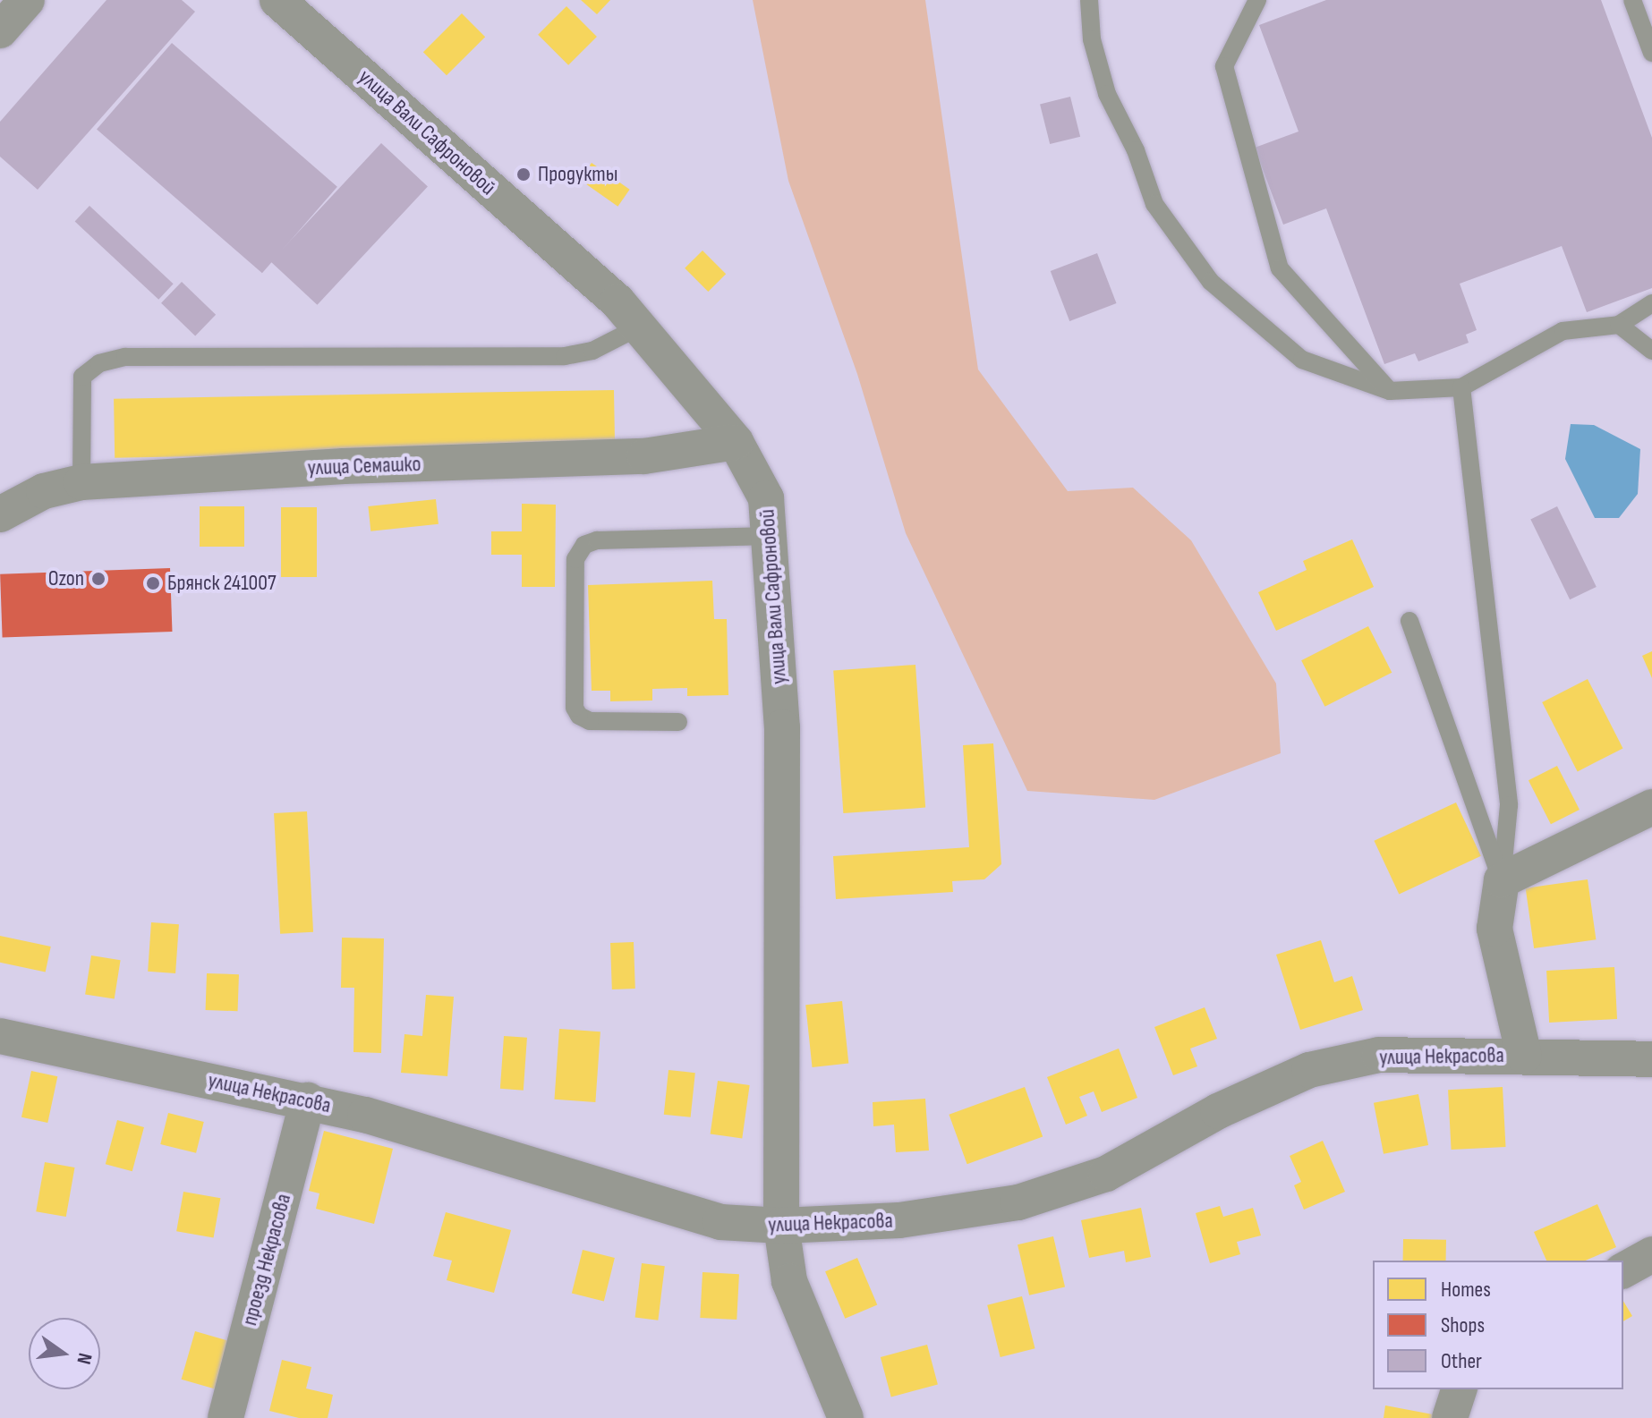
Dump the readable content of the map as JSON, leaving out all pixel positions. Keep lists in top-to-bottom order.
{
  "streets": {
    "street": [
      "улица Вали Сафроновой",
      "улица Семашко",
      "улица Некрасова",
      "проезд Некрасова"
    ]
  },
  "crossings": [
    ["улица Вали Сафроновой", "улица Семашко"],
    ["улица Вали Сафроновой", "улица Некрасова"],
    ["улица Некрасова", "проезд Некрасова"]
  ],
  "places": ["Продукты", "Ozon", "Брянск 241007"],
  "legend": ["Homes", "Shops", "Other"],
  "north": "right"
}
